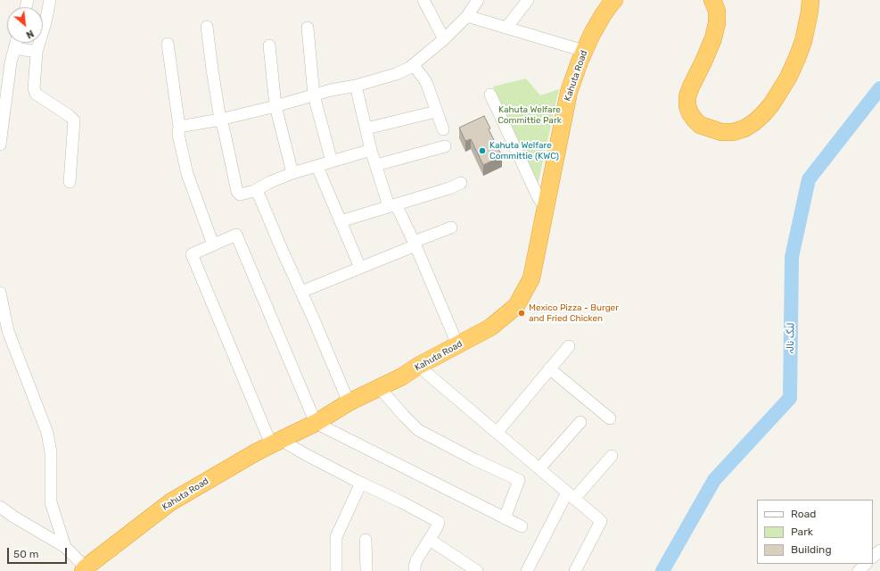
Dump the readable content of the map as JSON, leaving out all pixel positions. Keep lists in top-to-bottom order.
{
  "streets": {
    "highway": ["Kahuta Road"]
  },
  "water": ["لنگ نالہ"],
  "parks": ["Kahuta Welfare Committie Park"],
  "places": ["Kahuta Welfare Committie (KWC)", "Mexico Pizza - Burger and Fried Chicken"],
  "legend": ["Road", "Park", "Building"],
  "scale_bar": "50 m",
  "north": "bottom right"
}
